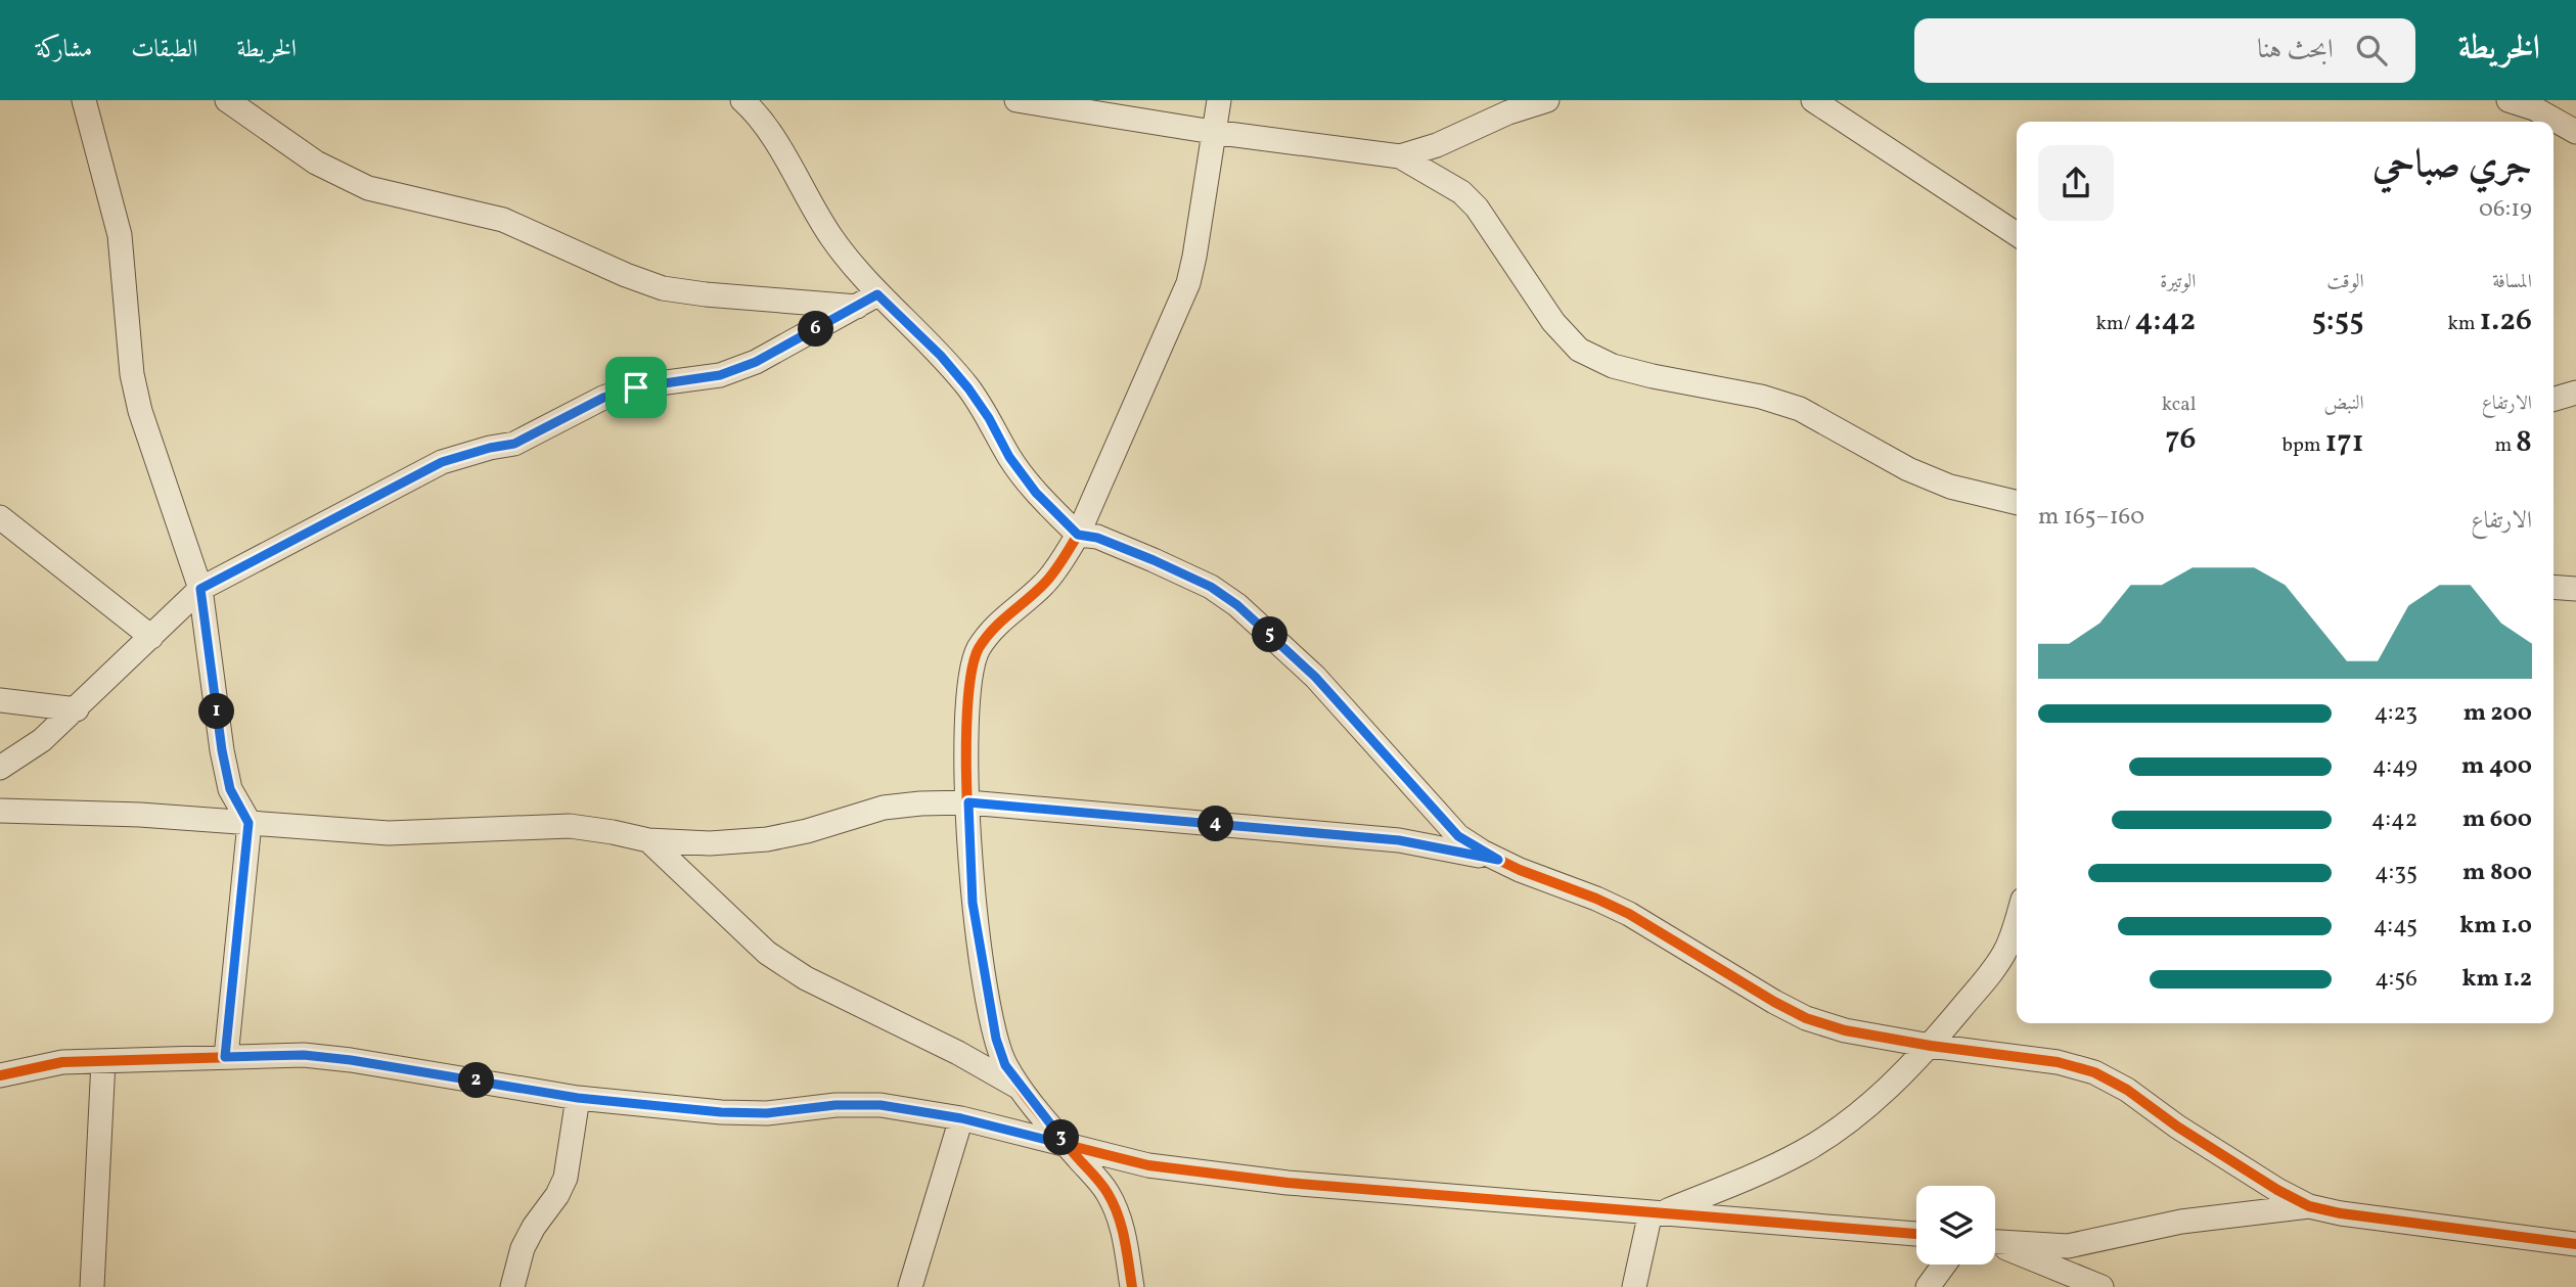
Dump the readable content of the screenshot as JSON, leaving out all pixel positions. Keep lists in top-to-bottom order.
{
  "page": {
    "header": "الخريطة",
    "search": "ابحث هنا",
    "nav": ["الخريطة", "الطبقات", "مشاركة"],
    "heading": ["جري صباحي", "06:19"],
    "stats": [
      ["المسافة", "1.26 km"],
      ["الوقت", "5:55"],
      ["الوتيرة", "4:42 /km"],
      ["الارتفاع", "8 m"],
      ["النبض", "171 bpm"],
      ["kcal", "76"]
    ],
    "pins": [
      "6",
      "5",
      "1",
      "4",
      "2",
      "3"
    ],
    "chart": ["الارتفاع", "160–165 m"],
    "list": [
      {
        "name": "200 m",
        "note": "4:23"
      },
      {
        "name": "400 m",
        "note": "4:49"
      },
      {
        "name": "600 m",
        "note": "4:42"
      },
      {
        "name": "800 m",
        "note": "4:35"
      },
      {
        "name": "1.0 km",
        "note": "4:45"
      },
      {
        "name": "1.2 km",
        "note": "4:56"
      }
    ]
  }
}
